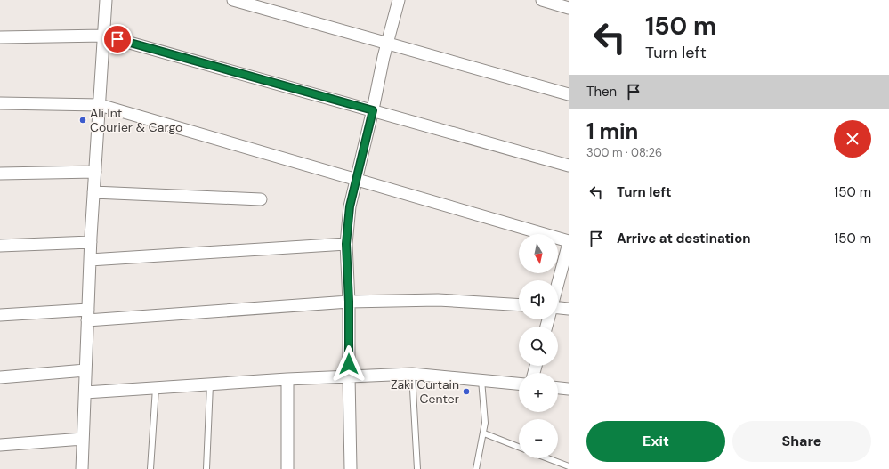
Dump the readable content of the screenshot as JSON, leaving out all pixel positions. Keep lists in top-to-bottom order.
{
  "places": ["Ali Int Courier & Cargo", "Zaki Curtain Center"],
  "north": "bottom",
  "page": {
    "turn": ["150 m", "Turn left"],
    "then": "Then",
    "heading": ["1 min", "300 m · 08:26"],
    "list": [
      {
        "name": "Turn left",
        "value": "150 m"
      },
      {
        "name": "Arrive at destination",
        "value": "150 m"
      }
    ],
    "map_buttons": ["+", "−"],
    "buttons": ["Exit", "Share"]
  }
}
